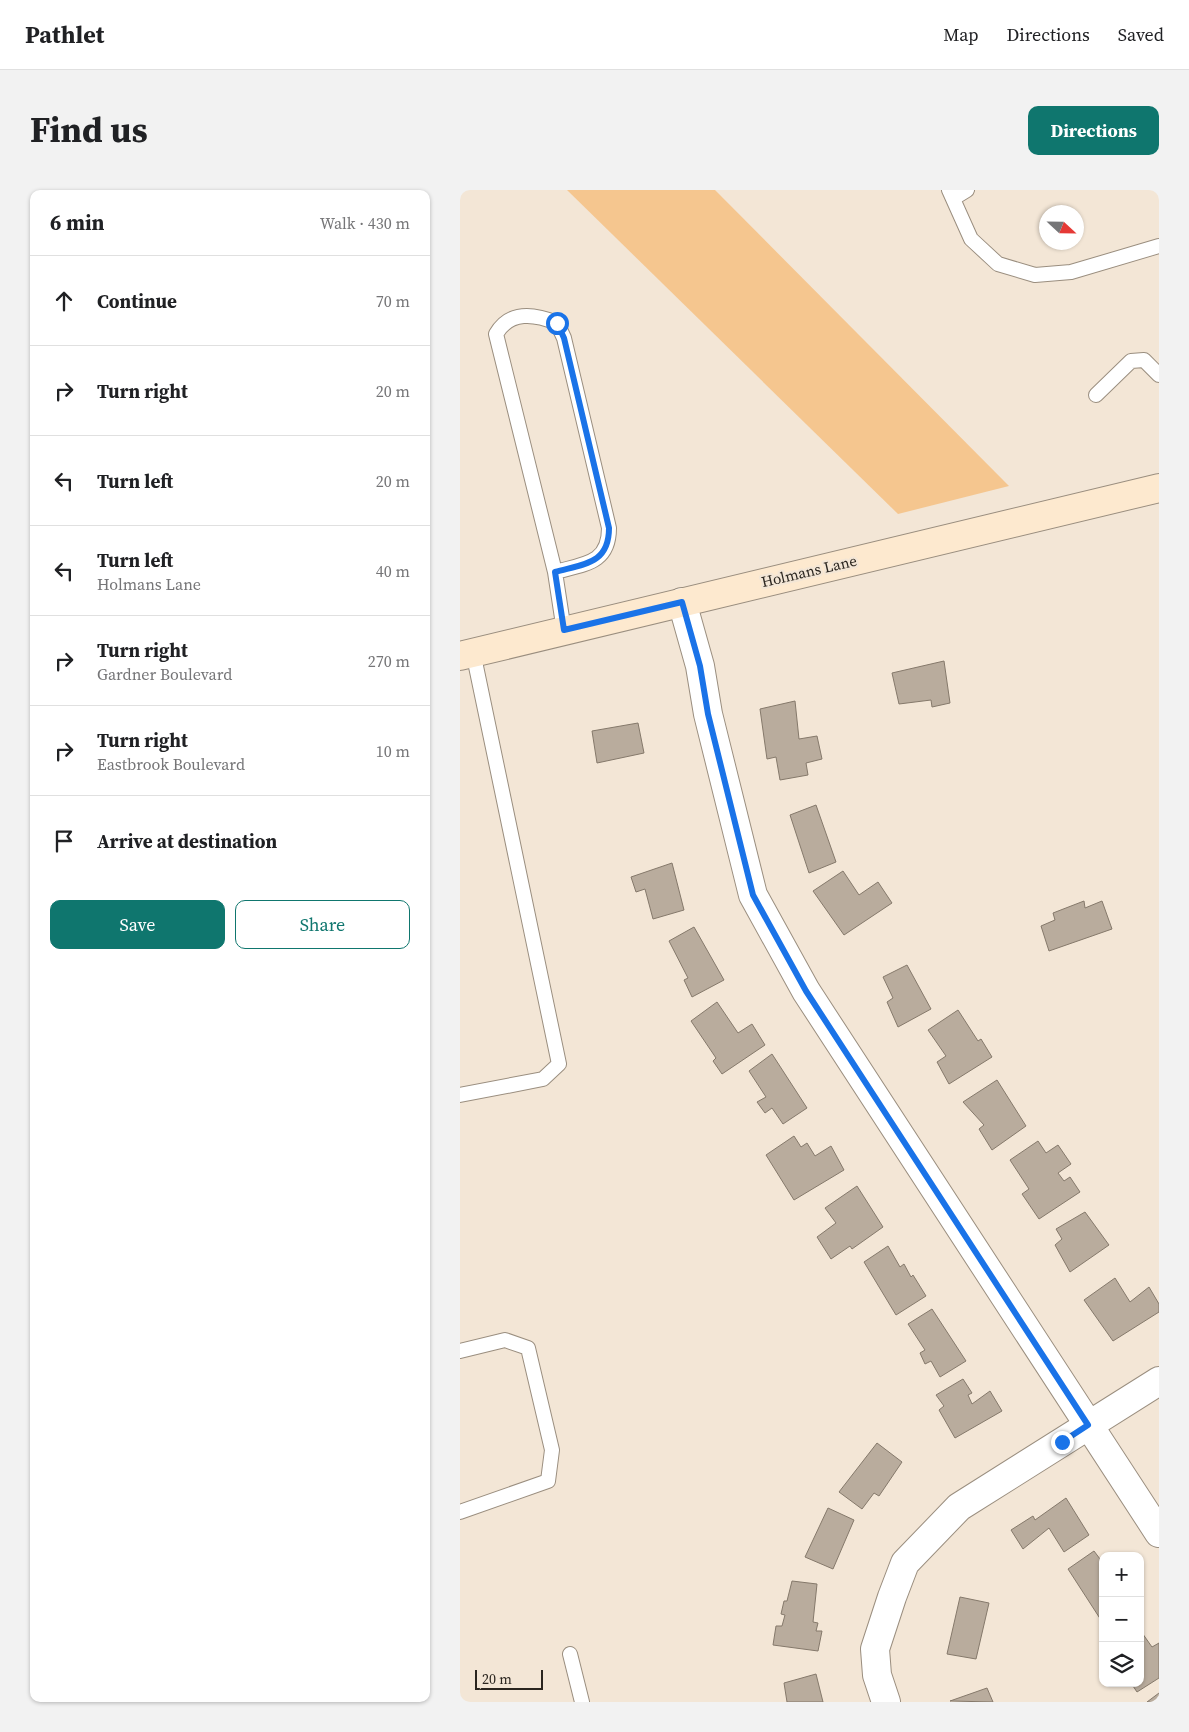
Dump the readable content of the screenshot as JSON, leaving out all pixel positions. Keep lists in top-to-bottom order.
{
  "streets": {
    "main road": ["Holmans Lane"]
  },
  "scale_bar": "20 m",
  "north": "right",
  "page": {
    "header": "Pathlet",
    "nav": ["Map", "Directions", "Saved"],
    "title": "Find us",
    "buttons": [
      "Directions",
      ["Save", "Share"]
    ],
    "heading": ["6 min", "Walk · 430 m"],
    "list": [
      ["Continue", "70 m"],
      ["Turn right", "20 m"],
      ["Turn left", "20 m"],
      ["Turn left", "Holmans Lane", "40 m"],
      ["Turn right", "Gardner Boulevard", "270 m"],
      ["Turn right", "Eastbrook Boulevard", "10 m"],
      "Arrive at destination"
    ],
    "map_buttons": ["+", "−"],
    "scale": "20 m"
  }
}
